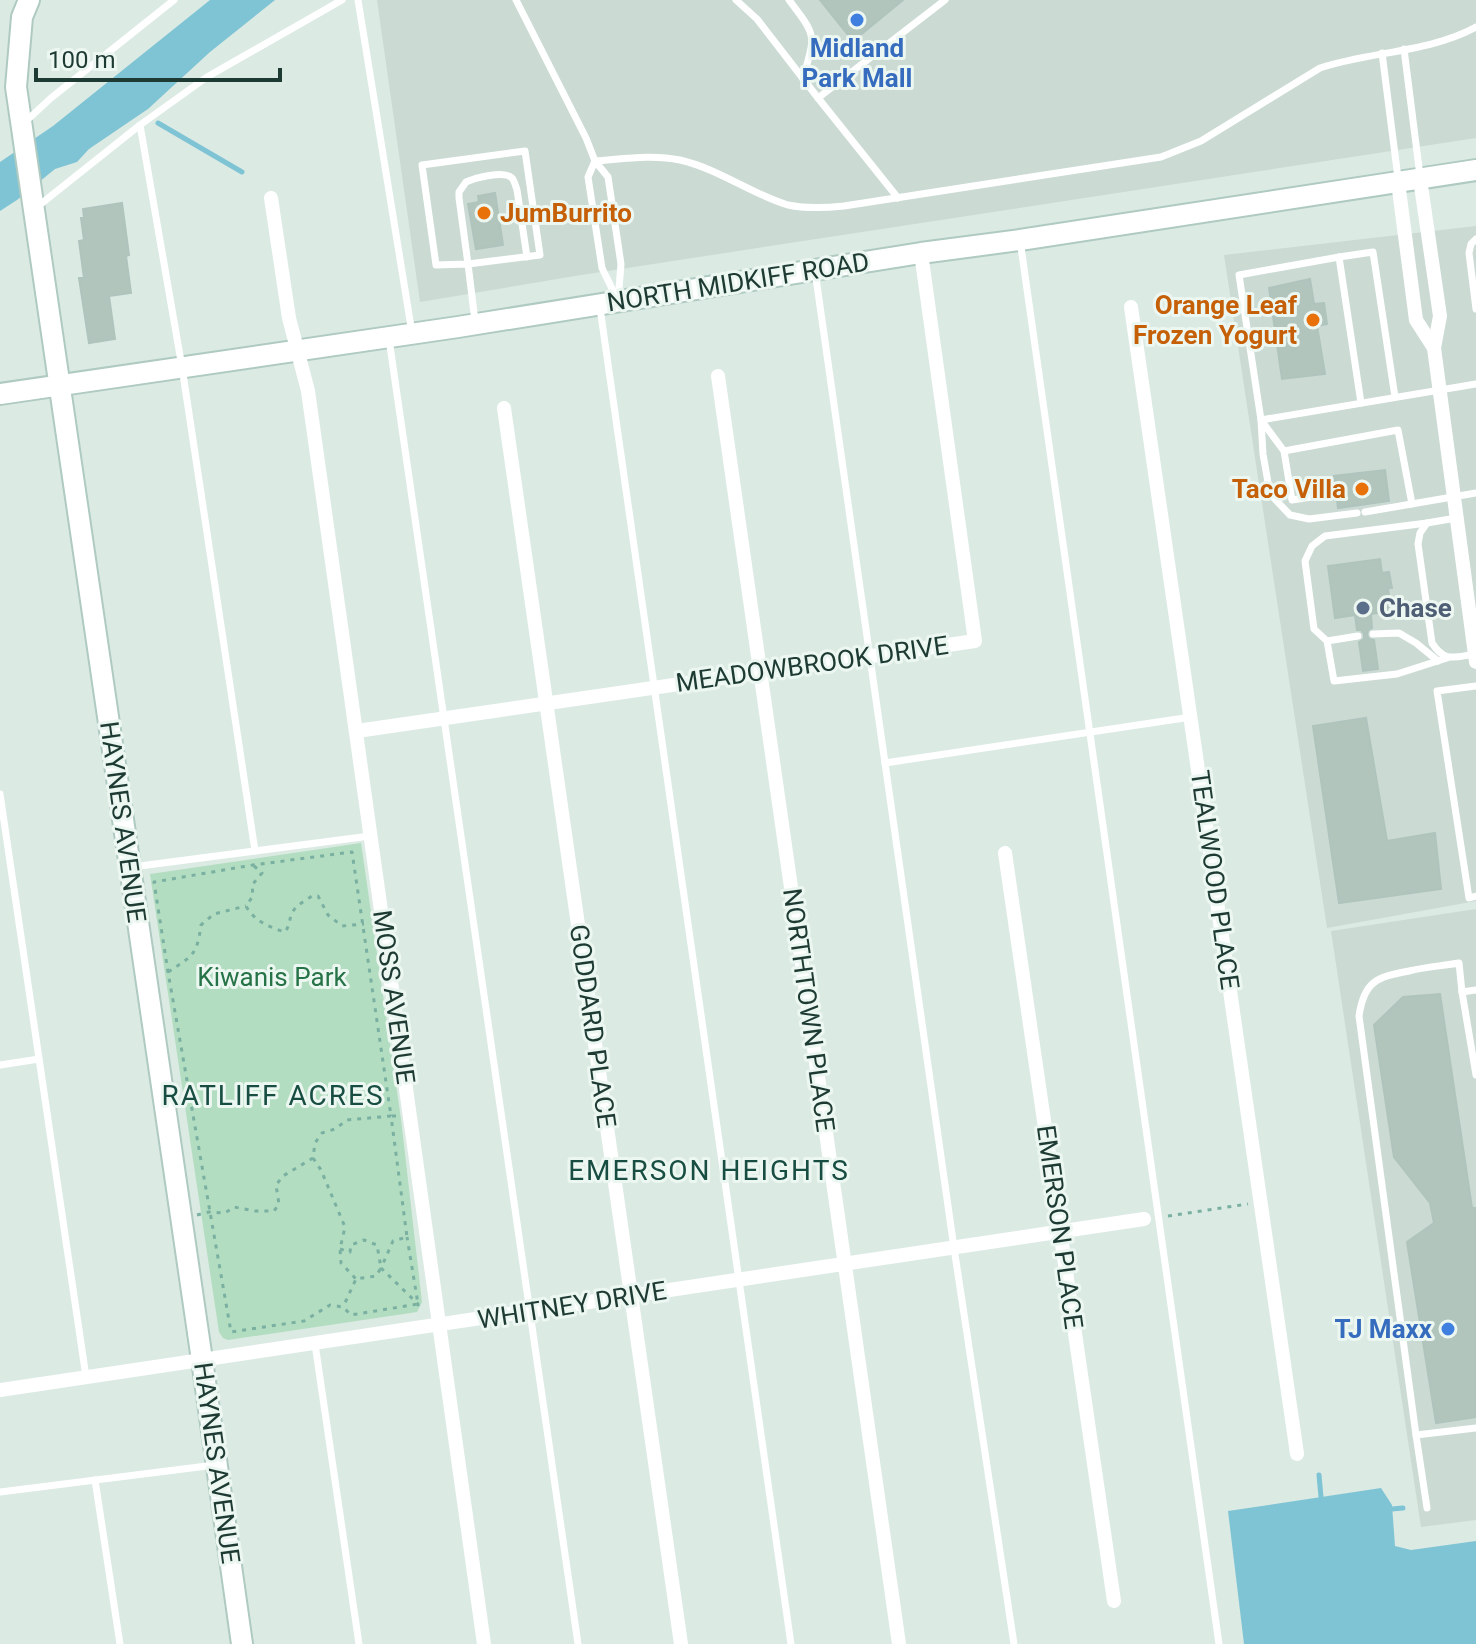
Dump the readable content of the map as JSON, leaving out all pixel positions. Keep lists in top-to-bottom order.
{
  "streets": {
    "street": [
      "NORTH MIDKIFF ROAD",
      "MEADOWBROOK DRIVE",
      "HAYNES AVENUE",
      "TEALWOOD PLACE",
      "MOSS AVENUE",
      "NORTHTOWN PLACE",
      "GODDARD PLACE",
      "EMERSON PLACE",
      "WHITNEY DRIVE"
    ]
  },
  "crossings": [
    ["NORTH MIDKIFF ROAD", "MEADOWBROOK DRIVE"],
    ["NORTH MIDKIFF ROAD", "HAYNES AVENUE"],
    ["NORTH MIDKIFF ROAD", "MOSS AVENUE"],
    ["MEADOWBROOK DRIVE", "MOSS AVENUE"],
    ["MEADOWBROOK DRIVE", "NORTHTOWN PLACE"],
    ["MEADOWBROOK DRIVE", "GODDARD PLACE"],
    ["HAYNES AVENUE", "WHITNEY DRIVE"],
    ["MOSS AVENUE", "WHITNEY DRIVE"],
    ["NORTHTOWN PLACE", "WHITNEY DRIVE"],
    ["GODDARD PLACE", "WHITNEY DRIVE"],
    ["EMERSON PLACE", "WHITNEY DRIVE"]
  ],
  "districts": ["RATLIFF ACRES", "EMERSON HEIGHTS"],
  "parks": ["Kiwanis Park"],
  "places": [
    "Midland Park Mall",
    "JumBurrito",
    "Orange Leaf Frozen Yogurt",
    "Taco Villa",
    "Chase",
    "TJ Maxx"
  ],
  "scale_bar": "100 m"
}
